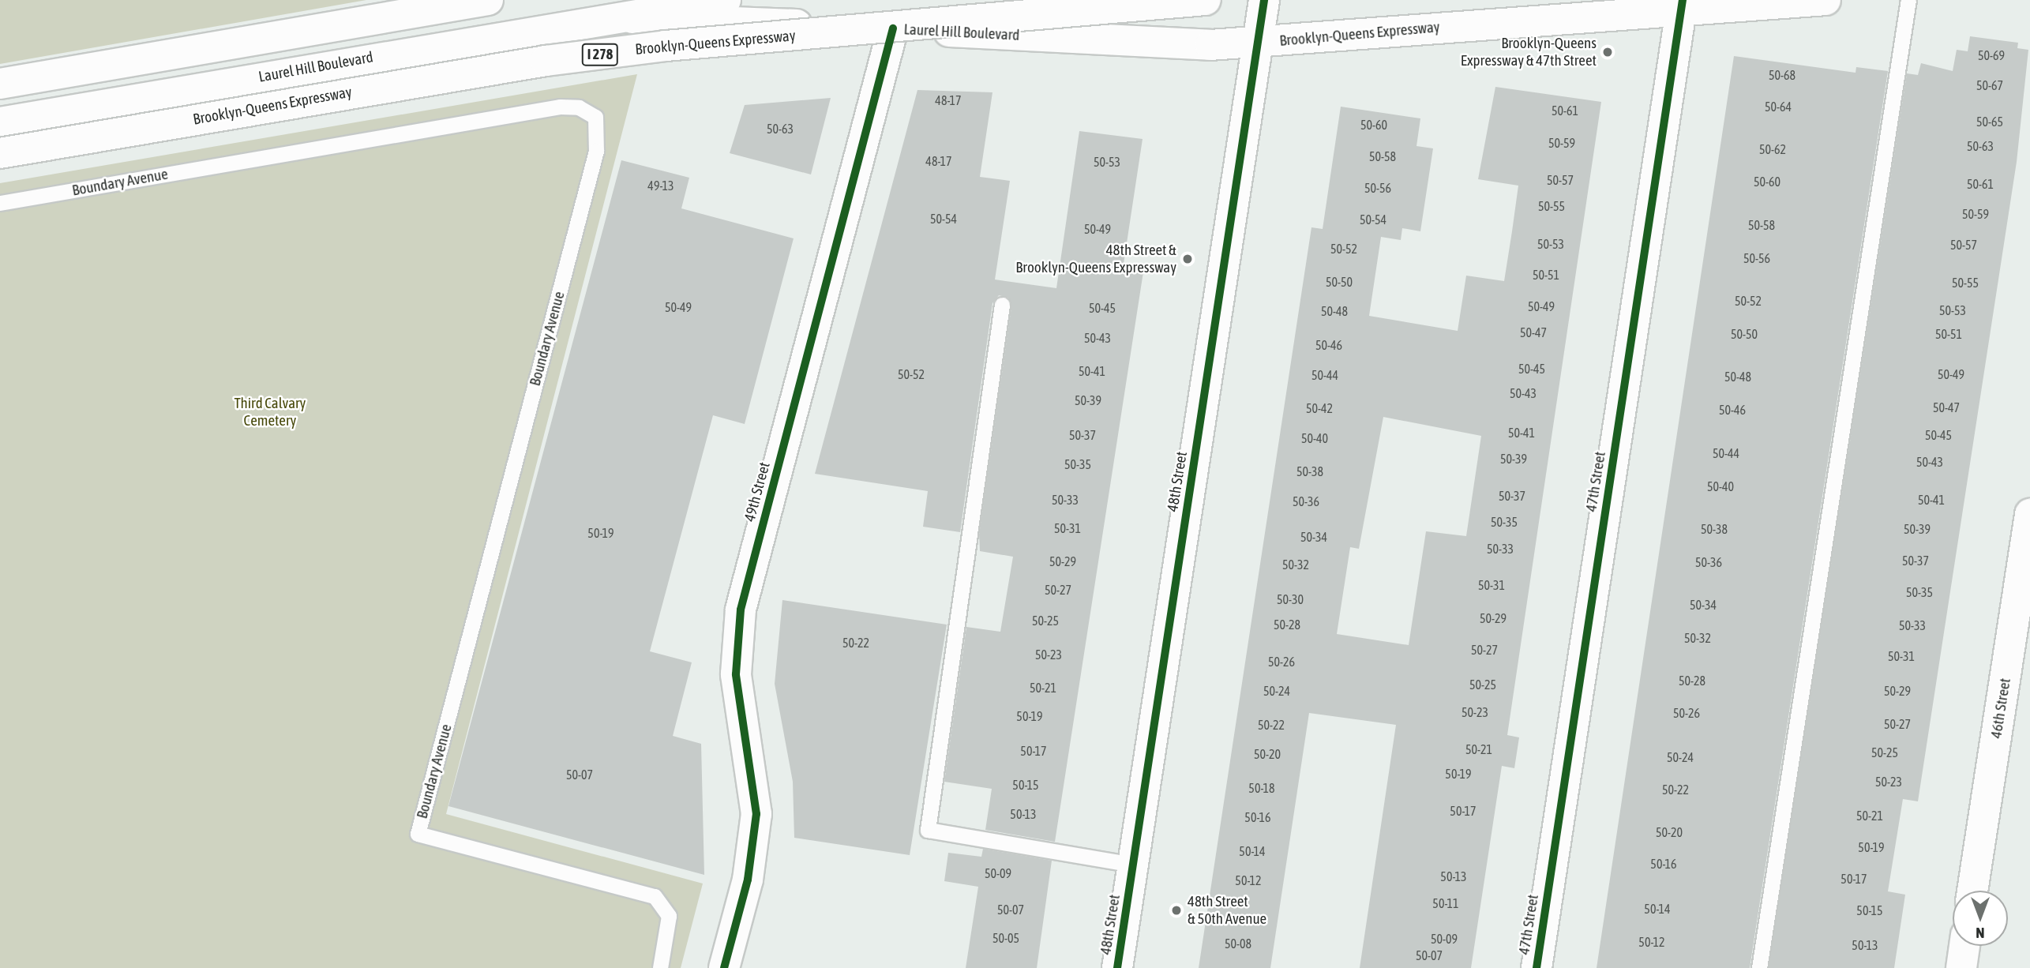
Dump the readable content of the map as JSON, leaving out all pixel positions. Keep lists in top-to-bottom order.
{
  "streets": {
    "main road": [
      "Laurel Hill Boulevard",
      "Brooklyn-Queens Expressway",
      "I 278",
      "48th Street",
      "47th Street",
      "49th Street",
      "46th Street"
    ],
    "lane": ["Boundary Avenue"]
  },
  "crossings": [
    ["Laurel Hill Boulevard", "Brooklyn-Queens Expressway"],
    ["Laurel Hill Boulevard", "48th Street"],
    ["Laurel Hill Boulevard", "49th Street"],
    ["Brooklyn-Queens Expressway", "48th Street"],
    ["Brooklyn-Queens Expressway", "47th Street"]
  ],
  "parks": ["Third Calvary Cemetery"],
  "places": ["Brooklyn-Queens Expressway & 47th Street", "48th Street & Brooklyn-Queens Expressway", "48th Street & 50th Avenue"],
  "house_numbers": [
    "50-69",
    "50-68",
    "50-67",
    "48-17",
    "50-64",
    "50-61",
    "50-65",
    "50-60",
    "50-63",
    "50-59",
    "50-63",
    "50-62",
    "50-58",
    "48-17",
    "50-53",
    "50-57",
    "50-60",
    "50-61",
    "49-13",
    "50-56",
    "50-55",
    "50-59",
    "50-54",
    "50-54",
    "50-58",
    "50-49",
    "50-53",
    "50-57",
    "50-52",
    "50-56",
    "50-51",
    "50-50",
    "50-55",
    "50-52",
    "50-49",
    "50-49",
    "50-45",
    "50-53",
    "50-48",
    "50-47",
    "50-50",
    "50-51",
    "50-43",
    "50-46",
    "50-45",
    "50-41",
    "50-52",
    "50-49",
    "50-44",
    "50-48",
    "50-43",
    "50-39",
    "50-47",
    "50-42",
    "50-46",
    "50-41",
    "50-37",
    "50-45",
    "50-40",
    "50-44",
    "50-39",
    "50-43",
    "50-35",
    "50-38",
    "50-40",
    "50-37",
    "50-33",
    "50-41",
    "50-36",
    "50-35",
    "50-31",
    "50-38",
    "50-39",
    "50-19",
    "50-34",
    "50-33",
    "50-37",
    "50-29",
    "50-36",
    "50-32",
    "50-31",
    "50-27",
    "50-35",
    "50-30",
    "50-34",
    "50-29",
    "50-25",
    "50-28",
    "50-33",
    "50-32",
    "50-22",
    "50-27",
    "50-23",
    "50-31",
    "50-26",
    "50-28",
    "50-25",
    "50-21",
    "50-24",
    "50-29",
    "50-23",
    "50-26",
    "50-19",
    "50-27",
    "50-22",
    "50-21",
    "50-17",
    "50-25",
    "50-20",
    "50-24",
    "50-19",
    "50-07",
    "50-23",
    "50-15",
    "50-18",
    "50-22",
    "50-17",
    "50-13",
    "50-21",
    "50-16",
    "50-20",
    "50-19",
    "50-14",
    "50-16",
    "50-09",
    "50-13",
    "50-17",
    "50-12",
    "50-11",
    "50-14",
    "50-07",
    "50-15",
    "50-05",
    "50-09",
    "50-12",
    "50-08",
    "50-13",
    "50-07"
  ],
  "north": "bottom"
}
